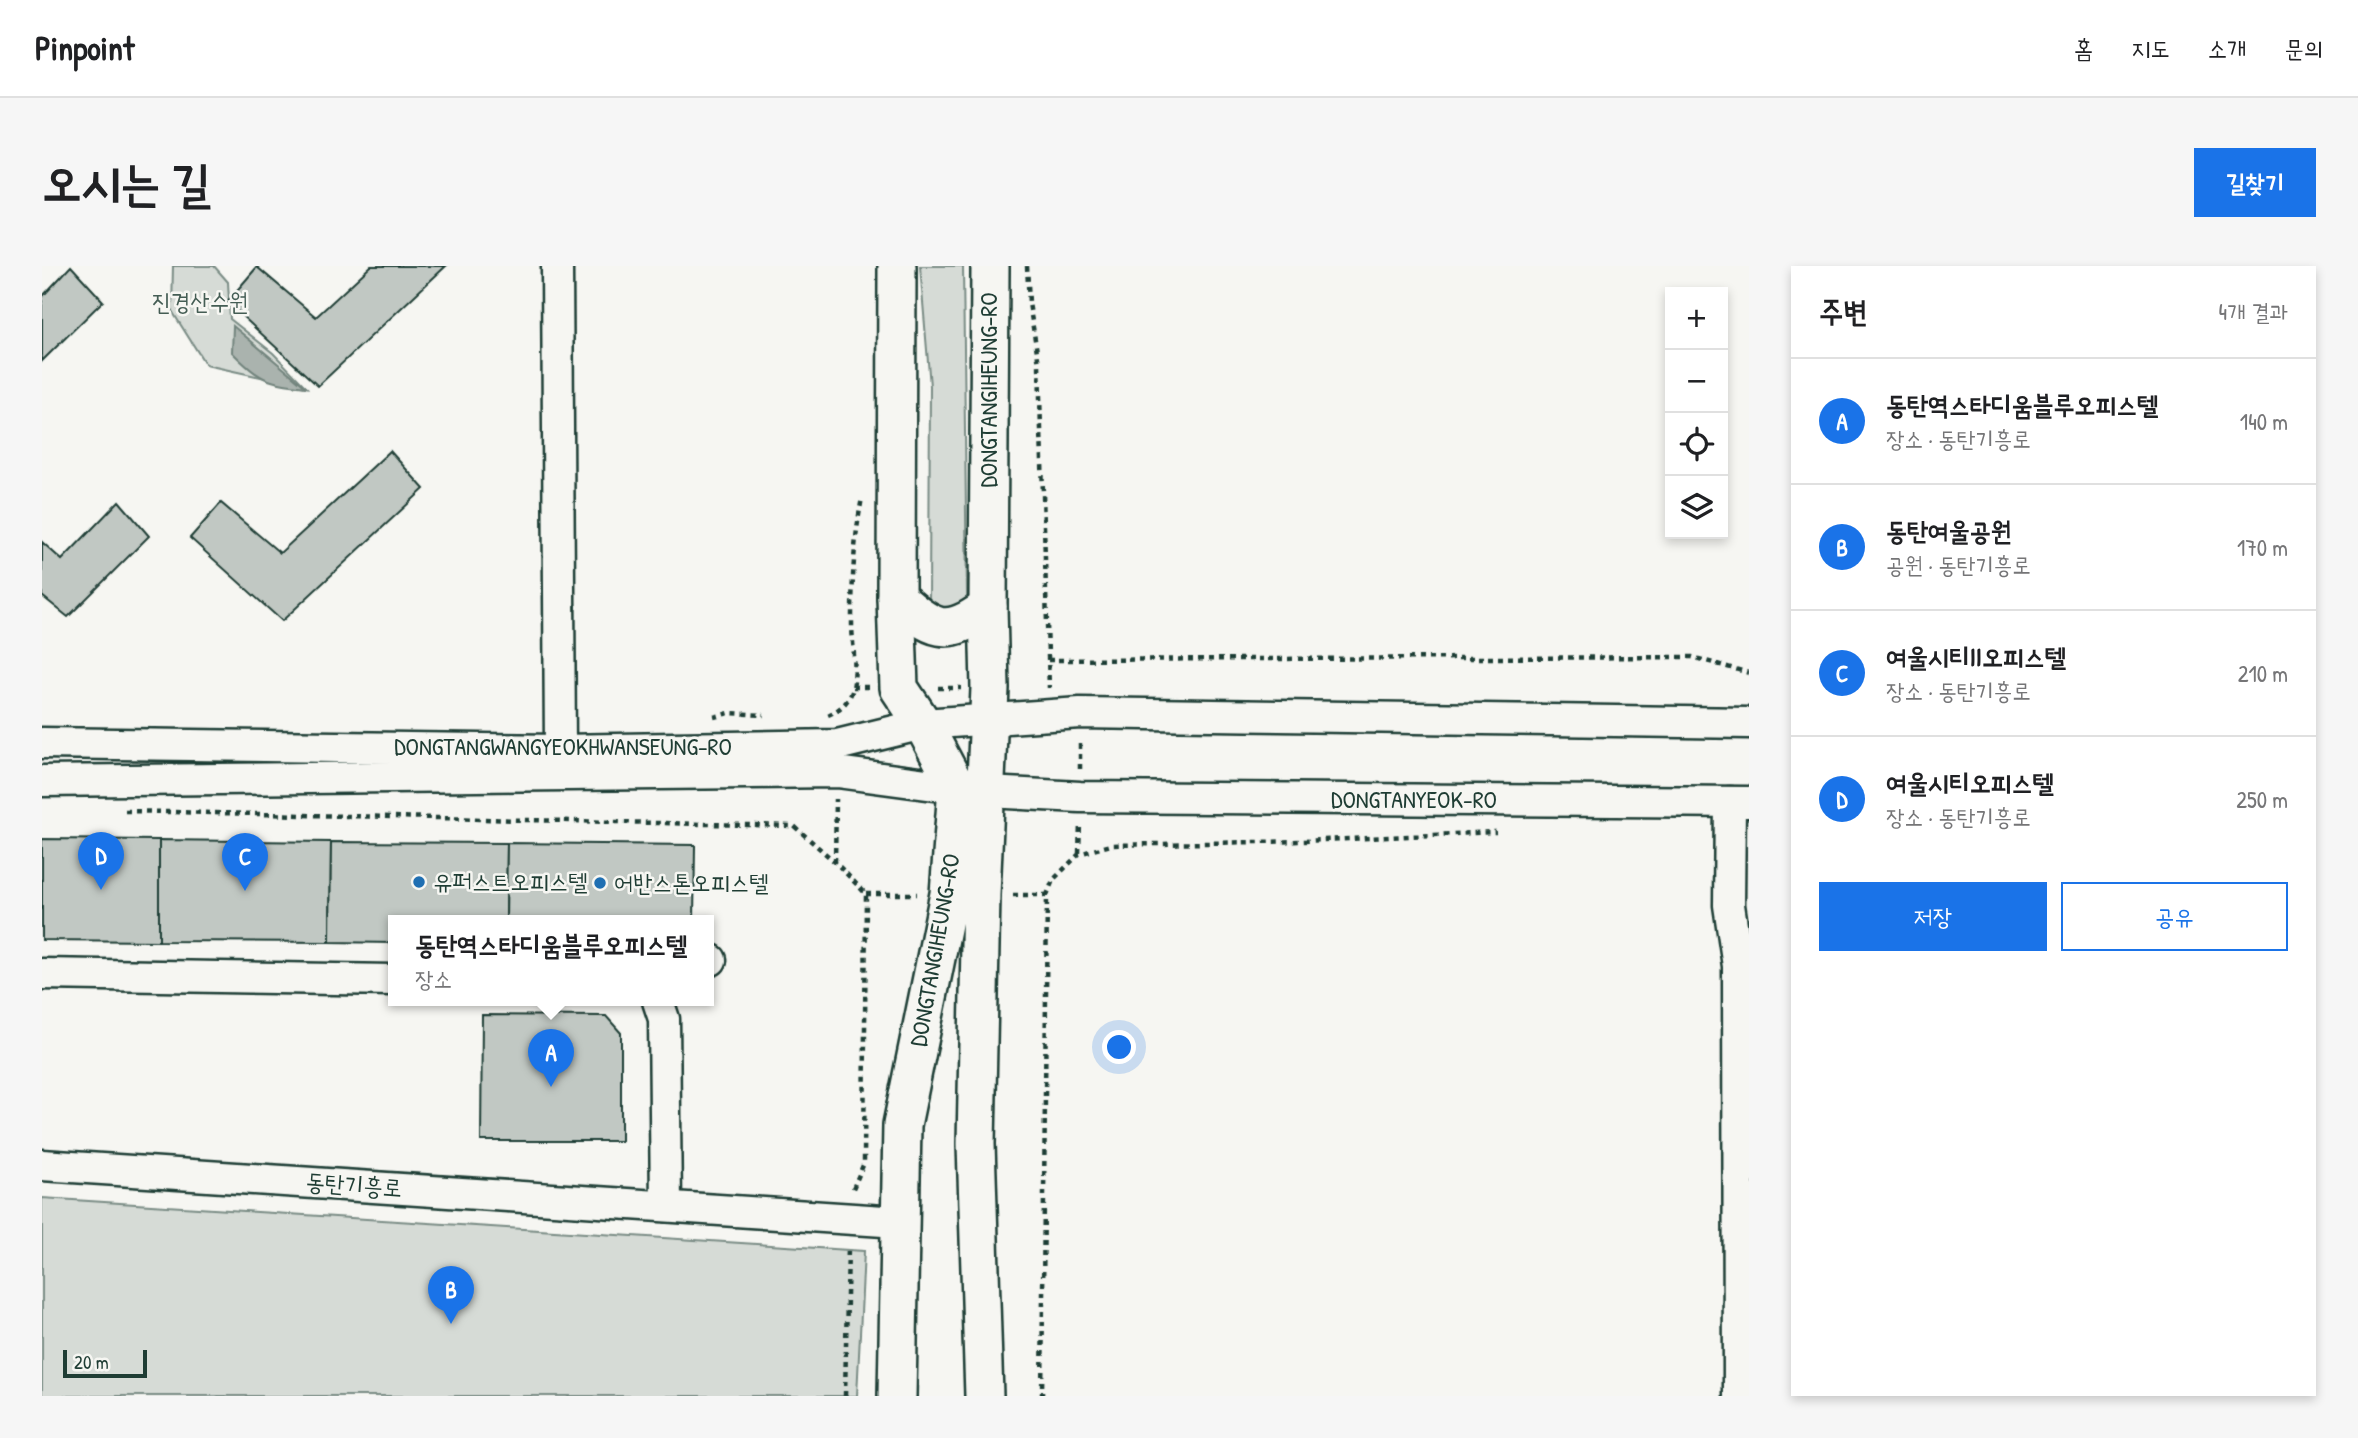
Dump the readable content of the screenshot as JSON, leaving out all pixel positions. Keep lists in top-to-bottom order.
{
  "streets": {
    "main road": ["DONGTANGIHEUNG-RO"],
    "street": ["DONGTANGWANGYEOKHWANSEUNG-RO", "DONGTANYEOK-RO", "동탄기흥로"]
  },
  "crossings": [
    ["DONGTANGIHEUNG-RO", "DONGTANGWANGYEOKHWANSEUNG-RO"],
    ["DONGTANGIHEUNG-RO", "동탄기흥로"],
    ["DONGTANGWANGYEOKHWANSEUNG-RO", "DONGTANYEOK-RO"]
  ],
  "parks": ["진경산수원"],
  "places": ["유퍼스트오피스텔", "어반스톤오피스텔"],
  "scale_bar": "20 m",
  "page": {
    "header": "Pinpoint",
    "nav": [
      "홈",
      "지도",
      "소개",
      "문의"
    ],
    "buttons": [
      "길찾기",
      ["저장", "공유"]
    ],
    "title": "오시는 길",
    "heading": ["주변", "4개 결과"],
    "map_buttons": ["+", "−"],
    "list": [
      {
        "mark": "A",
        "name": "동탄역스타디움블루오피스텔",
        "note": "장소 · 동탄기흥로",
        "value": "140 m"
      },
      {
        "mark": "B",
        "name": "동탄여울공원",
        "note": "공원 · 동탄기흥로",
        "value": "170 m"
      },
      {
        "mark": "C",
        "name": "여울시티II오피스텔",
        "note": "장소 · 동탄기흥로",
        "value": "210 m"
      },
      {
        "mark": "D",
        "name": "여울시티오피스텔",
        "note": "장소 · 동탄기흥로",
        "value": "250 m"
      }
    ],
    "pins": [
      "D",
      "C",
      "A",
      "B"
    ],
    "popup": ["동탄역스타디움블루오피스텔", "장소"],
    "scale": "20 m"
  }
}
